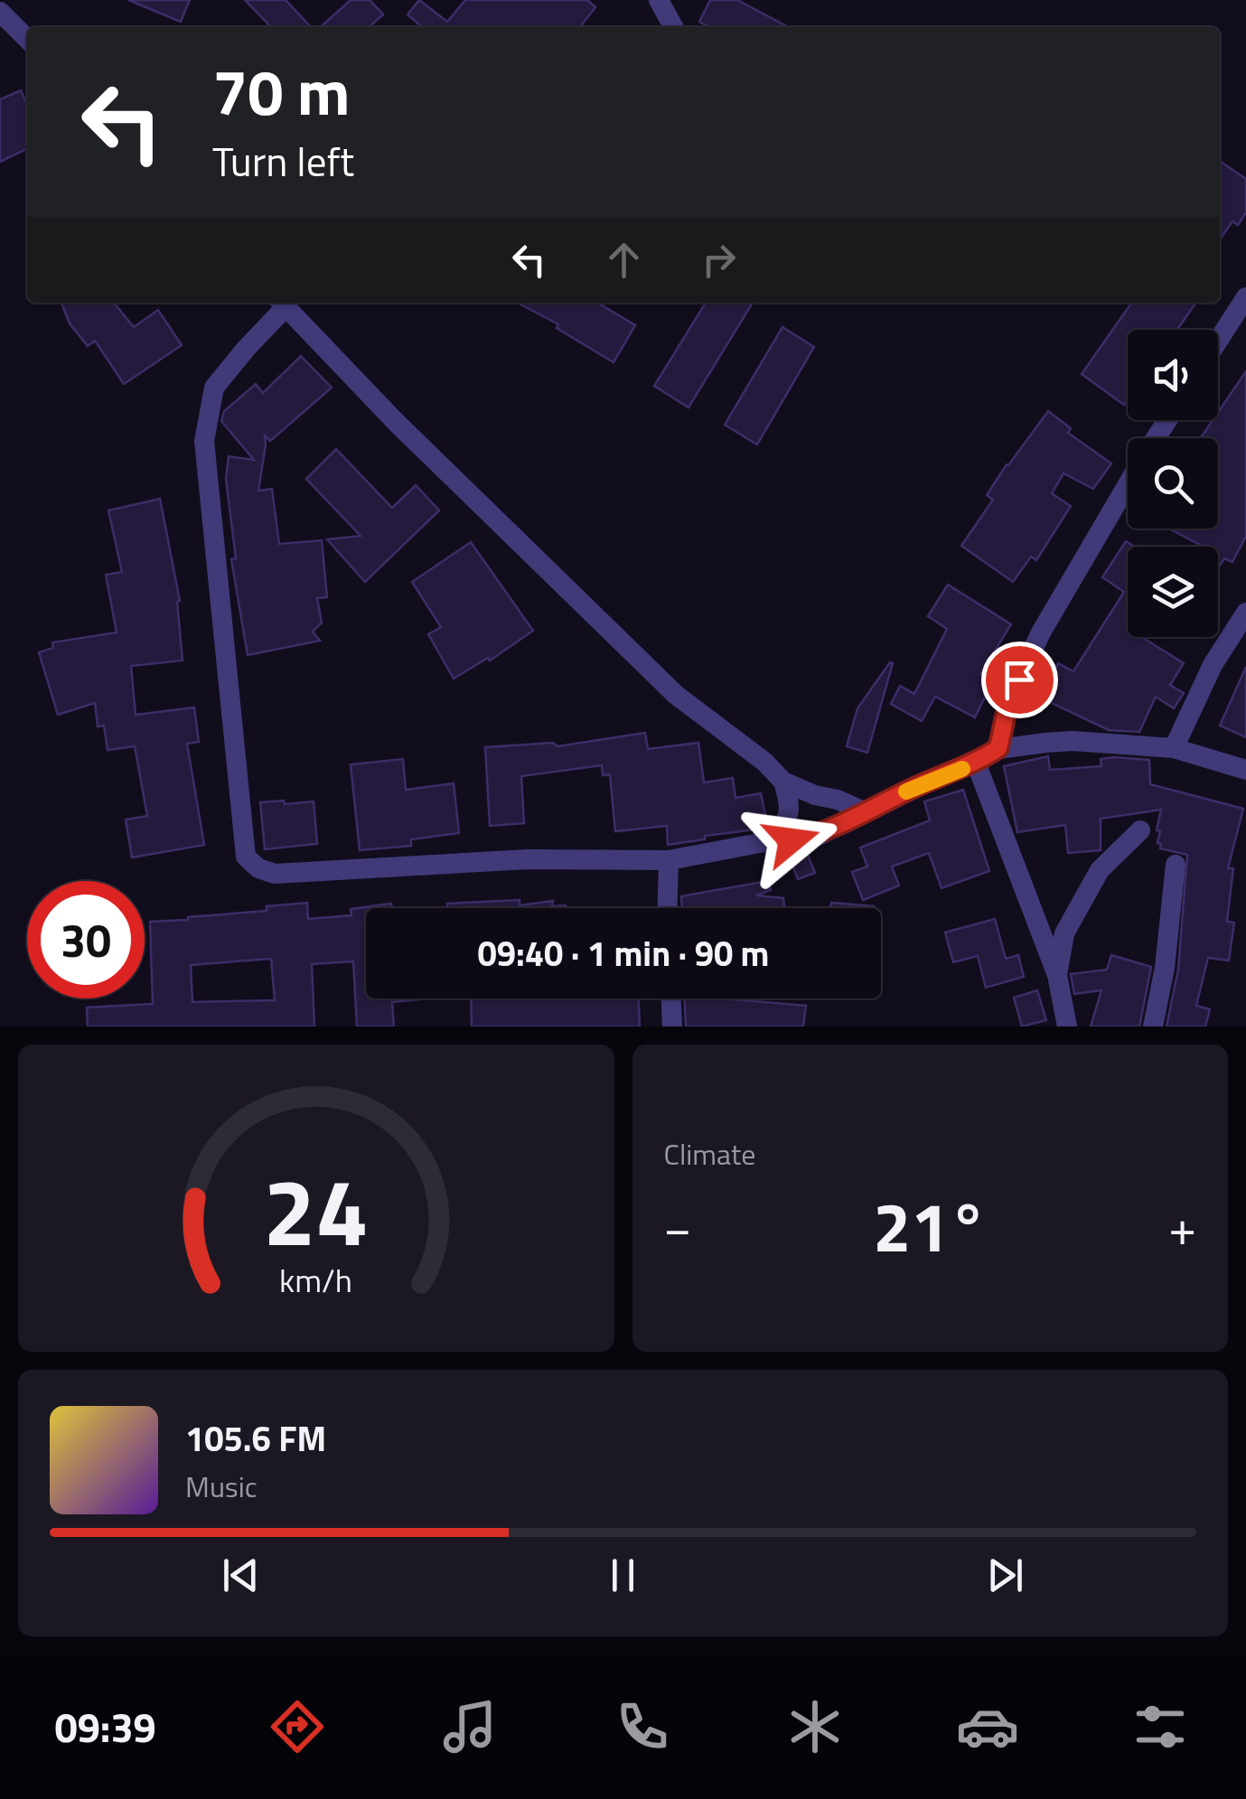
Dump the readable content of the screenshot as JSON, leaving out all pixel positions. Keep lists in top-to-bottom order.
{
  "page": {
    "turn": ["70 m", "Turn left"],
    "limit": "30",
    "trip": "09:40 · 1 min · 90 m",
    "tile": "Climate",
    "heat": ["−", "21°", "+"],
    "song": ["105.6 FM", "Music"],
    "tabs": "09:39",
    "gauge": ["24", "km/h"]
  }
}
